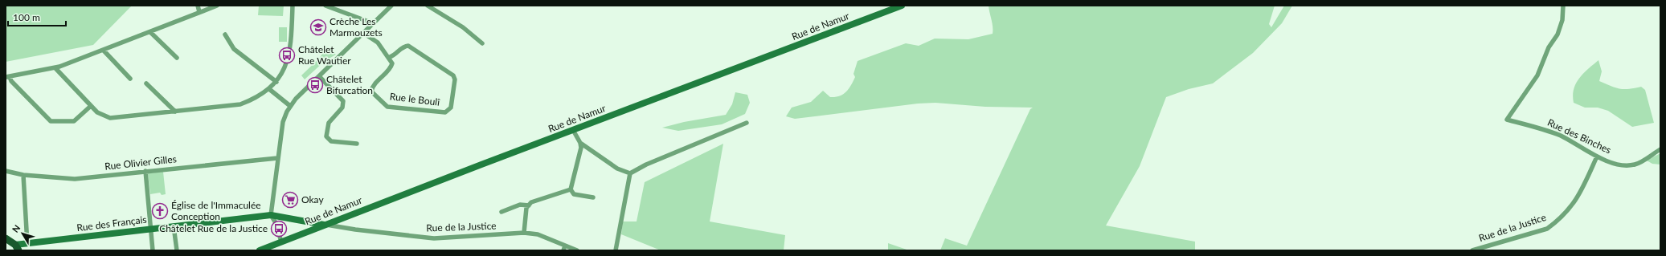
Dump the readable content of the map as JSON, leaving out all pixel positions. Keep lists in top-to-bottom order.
{
  "streets": {
    "main road": ["Rue de Namur", "Rue des Français"],
    "street": [
      "Rue le Boulî",
      "Rue des Binches",
      "Rue Olivier Gilles",
      "Rue de la Justice"
    ]
  },
  "crossings": [
    ["Rue de Namur", "Rue des Français"],
    ["Rue de Namur", "Rue de la Justice"],
    ["Rue des Binches", "Rue de la Justice"],
    ["Rue des Français", "Rue de la Justice"]
  ],
  "places": {
    "school or university": ["Crèche Les Marmouzets"],
    "bus stop": ["Châtelet Rue Wautier", "Châtelet Bifurcation", "Châtelet Rue de la Justice"],
    "supermarket": ["Okay"],
    "church": ["Église de l'Immaculée Conception"]
  },
  "scale_bar": "100 m",
  "north": "top left"
}
